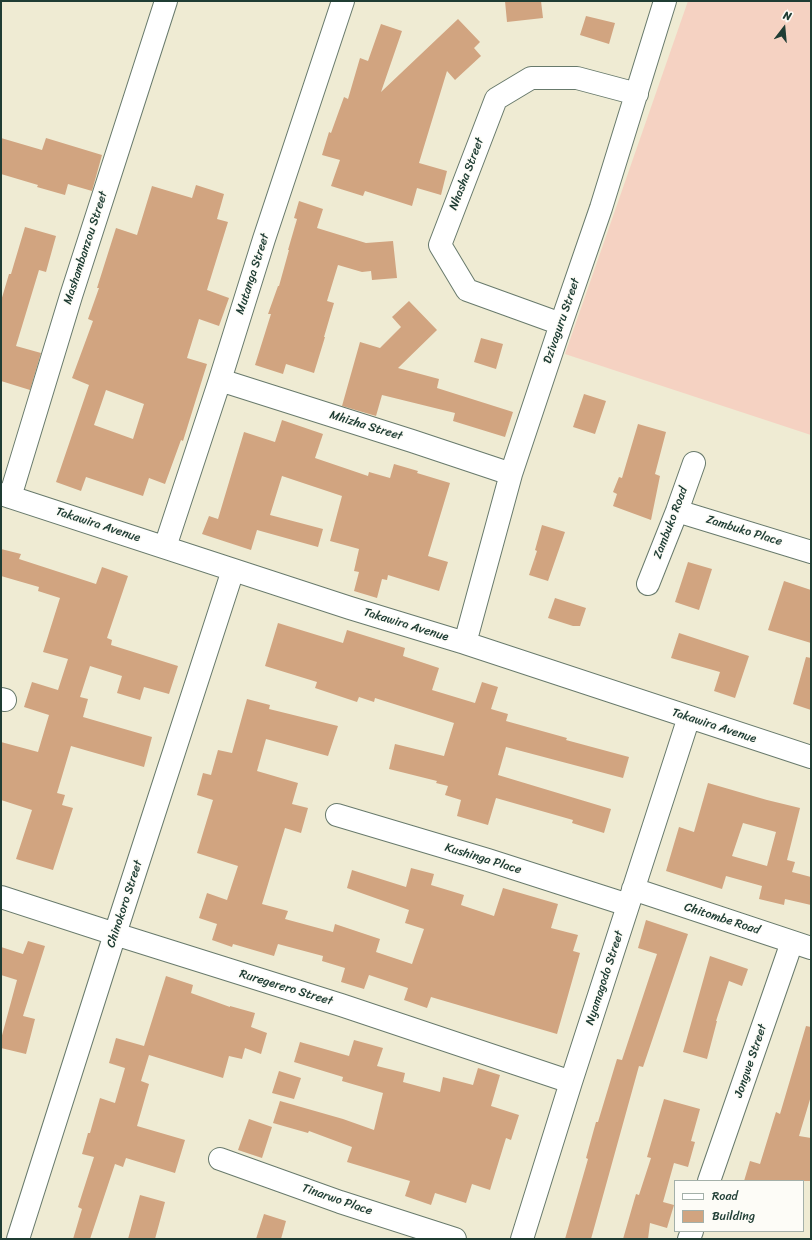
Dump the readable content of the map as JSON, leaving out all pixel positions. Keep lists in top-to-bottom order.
{
  "streets": {
    "street": [
      "Nhasha Street",
      "Mashambanzou Street",
      "Mutanga Street",
      "Dzivaguru Street",
      "Mhizha Street",
      "Zambuko Road",
      "Takawira Avenue",
      "Zambuko Place",
      "Kushinga Place",
      "Chinokoro Street",
      "Chitombe Road",
      "Nyamagodo Street",
      "Ruregerero Street",
      "Jongwe Street",
      "Tinarwo Place"
    ]
  },
  "crossings": [
    ["Nhasha Street", "Dzivaguru Street"],
    ["Mashambanzou Street", "Takawira Avenue"],
    ["Mutanga Street", "Mhizha Street"],
    ["Mutanga Street", "Takawira Avenue"],
    ["Dzivaguru Street", "Mhizha Street"],
    ["Dzivaguru Street", "Takawira Avenue"],
    ["Zambuko Road", "Zambuko Place"],
    ["Takawira Avenue", "Chinokoro Street"],
    ["Takawira Avenue", "Nyamagodo Street"],
    ["Kushinga Place", "Chitombe Road"],
    ["Kushinga Place", "Nyamagodo Street"],
    ["Chinokoro Street", "Ruregerero Street"],
    ["Chitombe Road", "Nyamagodo Street"],
    ["Chitombe Road", "Jongwe Street"],
    ["Nyamagodo Street", "Ruregerero Street"]
  ],
  "legend": ["Road", "Building"],
  "north": "top"
}
